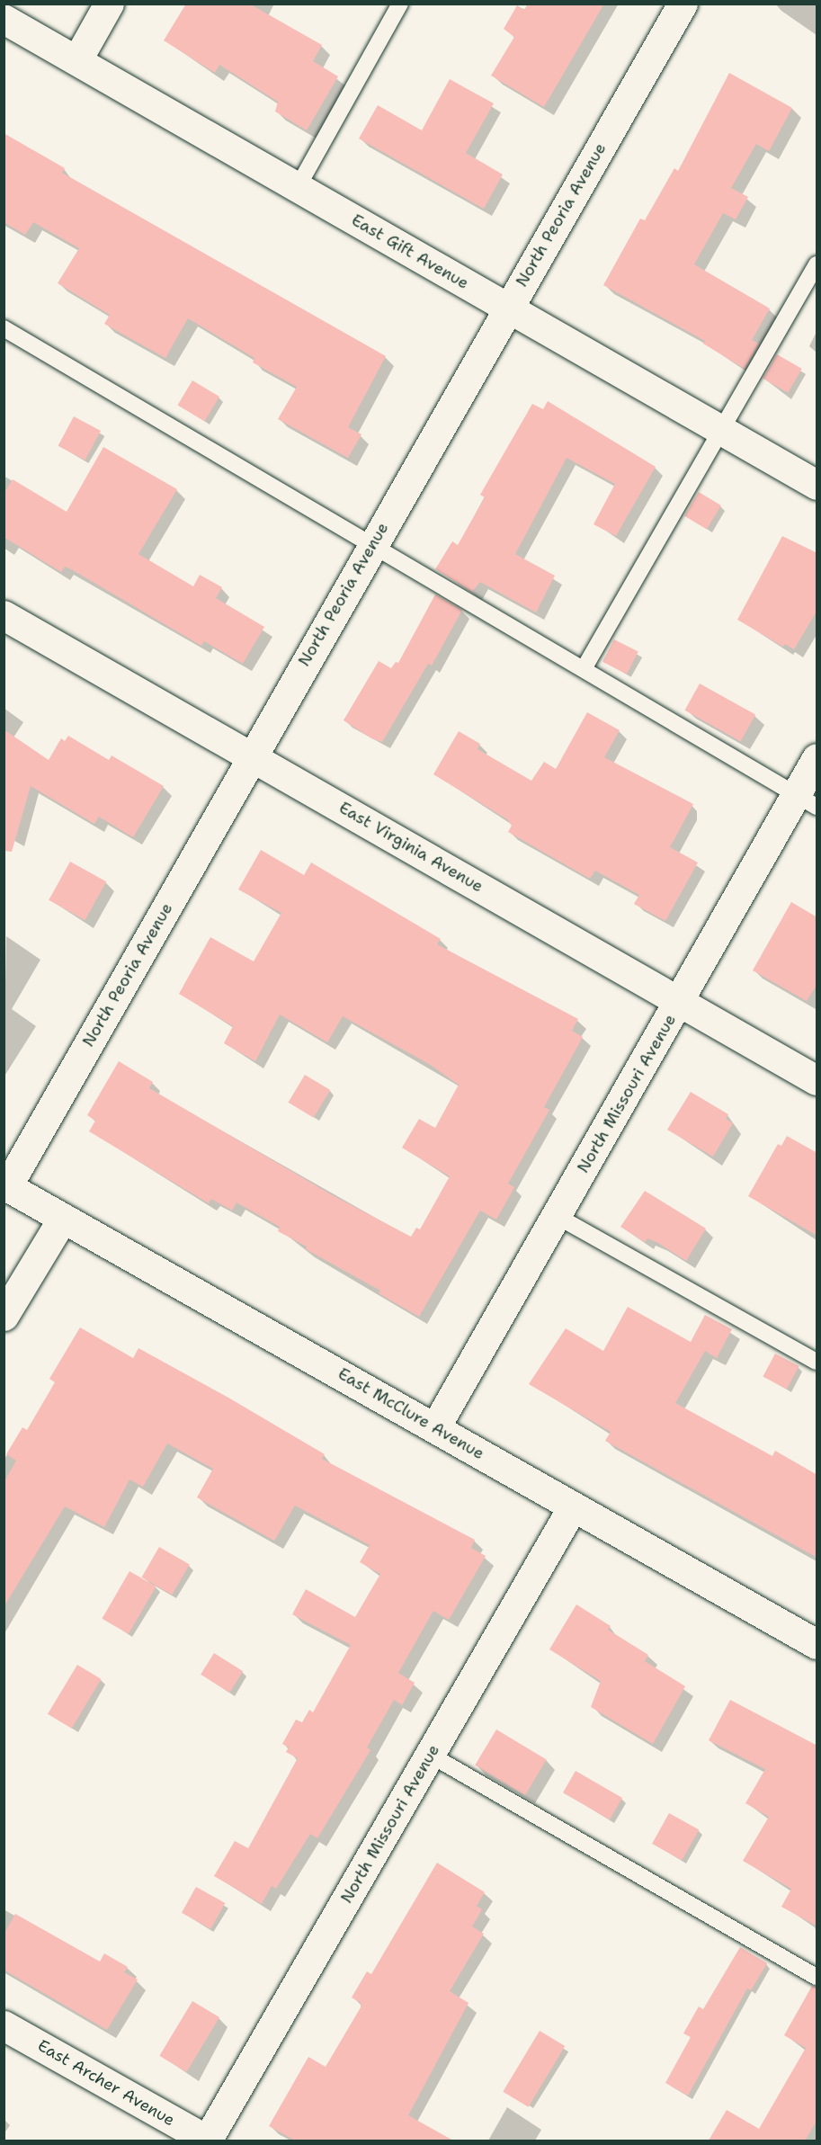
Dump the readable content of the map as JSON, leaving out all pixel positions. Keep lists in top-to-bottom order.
{
  "streets": {
    "street": [
      "North Peoria Avenue",
      "East Gift Avenue",
      "East Virginia Avenue",
      "North Missouri Avenue",
      "East McClure Avenue",
      "East Archer Avenue"
    ]
  },
  "crossings": [
    ["North Peoria Avenue", "East Gift Avenue"],
    ["North Peoria Avenue", "East Virginia Avenue"],
    ["North Peoria Avenue", "East McClure Avenue"],
    ["East Virginia Avenue", "North Missouri Avenue"],
    ["North Missouri Avenue", "East McClure Avenue"],
    ["North Missouri Avenue", "East Archer Avenue"]
  ]
}
